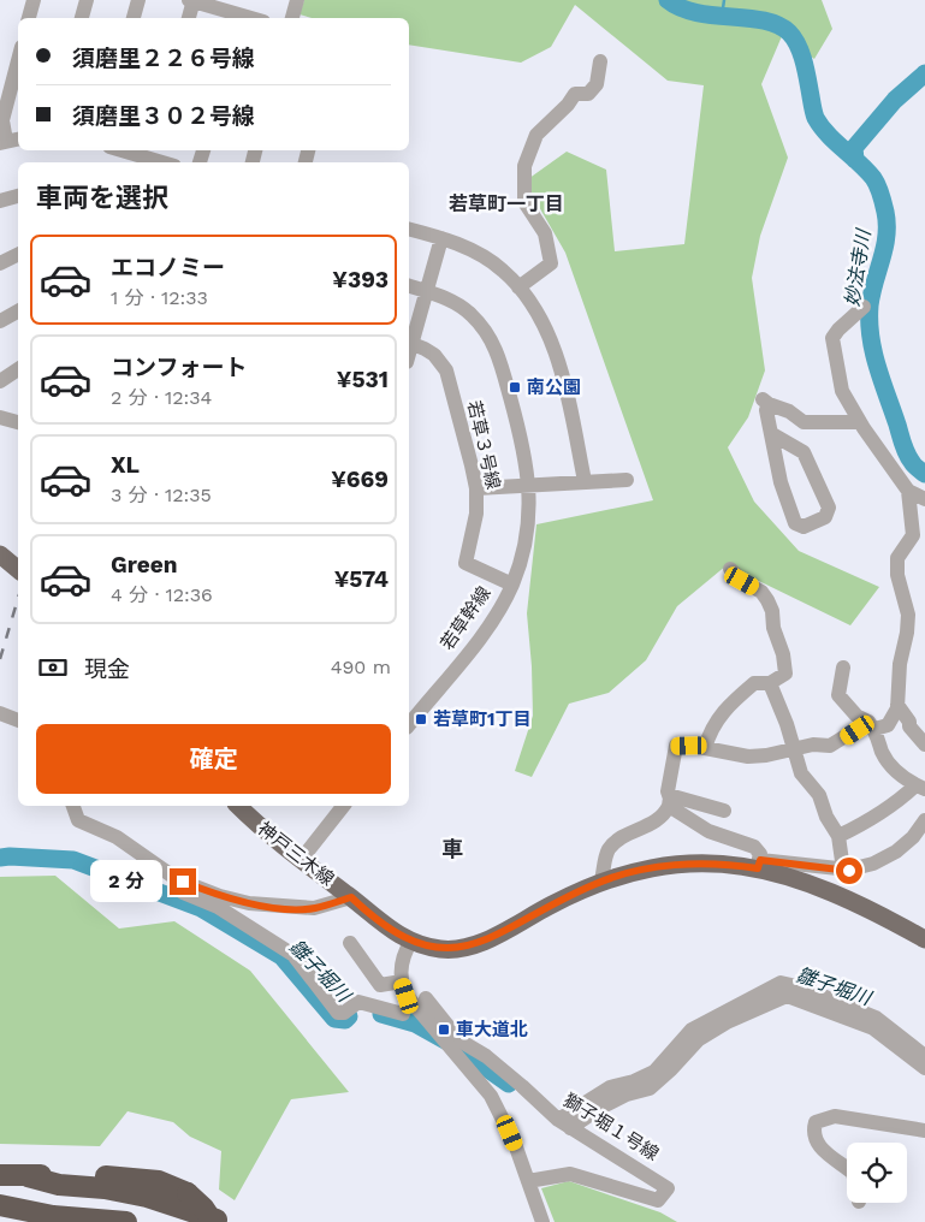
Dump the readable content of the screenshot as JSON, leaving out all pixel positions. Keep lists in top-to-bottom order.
{
  "streets": {
    "main road": ["神戸三木線"],
    "street": ["若草３号線", "若草幹線", "獅子堀１号線"]
  },
  "crossings": [
    ["若草３号線", "若草幹線"]
  ],
  "districts": ["若草町一丁目", "車"],
  "water": ["妙法寺川", "雛子堀川"],
  "places": {
    "transit": ["南公園", "若草町1丁目", "車大道北"]
  },
  "page": {
    "banner": ["須磨里２２６号線", "須磨里３０２号線"],
    "heading": "車両を選択",
    "list": [
      {
        "name": "エコノミー",
        "note": "1 分 · 12:33",
        "value": "¥393"
      },
      {
        "name": "コンフォート",
        "note": "2 分 · 12:34",
        "value": "¥531"
      },
      {
        "name": "XL",
        "note": "3 分 · 12:35",
        "value": "¥669"
      },
      {
        "name": "Green",
        "note": "4 分 · 12:36",
        "value": "¥574"
      }
    ],
    "pay": ["現金", "490 m"],
    "buttons": "確定",
    "bubble": "2 分"
  }
}
